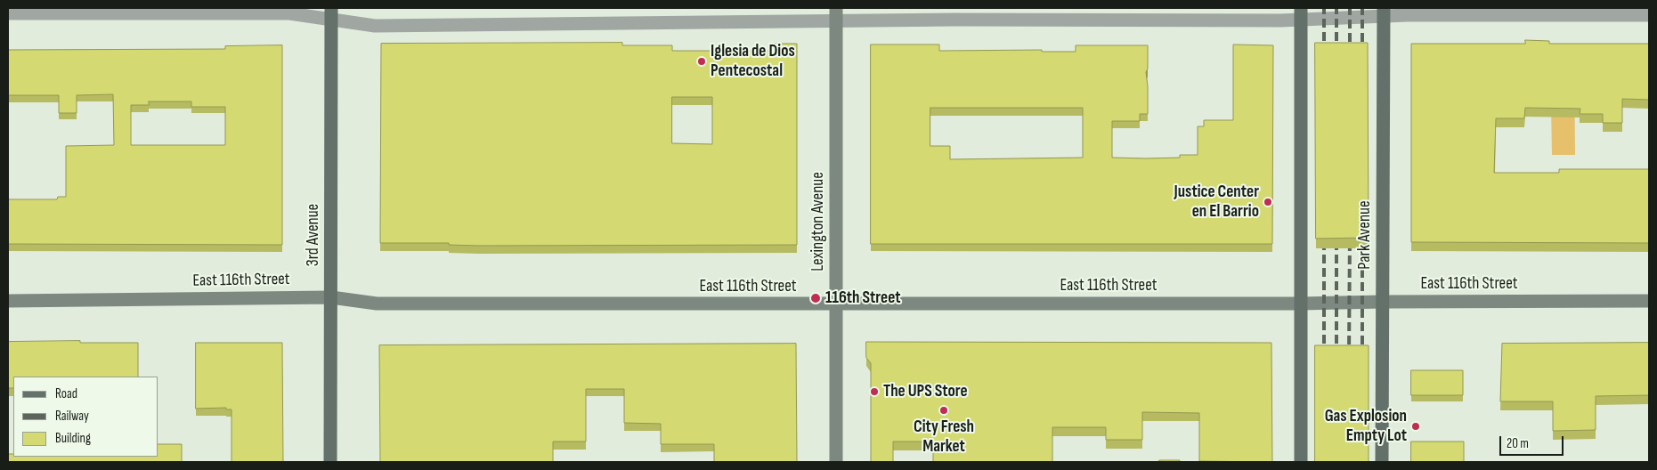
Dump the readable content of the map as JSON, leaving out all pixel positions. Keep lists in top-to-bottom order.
{
  "streets": {
    "main road": ["3rd Avenue", "Park Avenue"],
    "street": ["Lexington Avenue", "East 116th Street"]
  },
  "crossings": [
    ["Lexington Avenue", "East 116th Street"],
    ["3rd Avenue", "East 116th Street"],
    ["Park Avenue", "East 116th Street"]
  ],
  "places": [
    "Iglesia de Dios Pentecostal",
    "Justice Center en El Barrio",
    "116th Street",
    "The UPS Store",
    "City Fresh Market",
    "Gas Explosion Empty Lot"
  ],
  "legend": ["Road", "Railway", "Building"],
  "scale_bar": "20 m"
}
